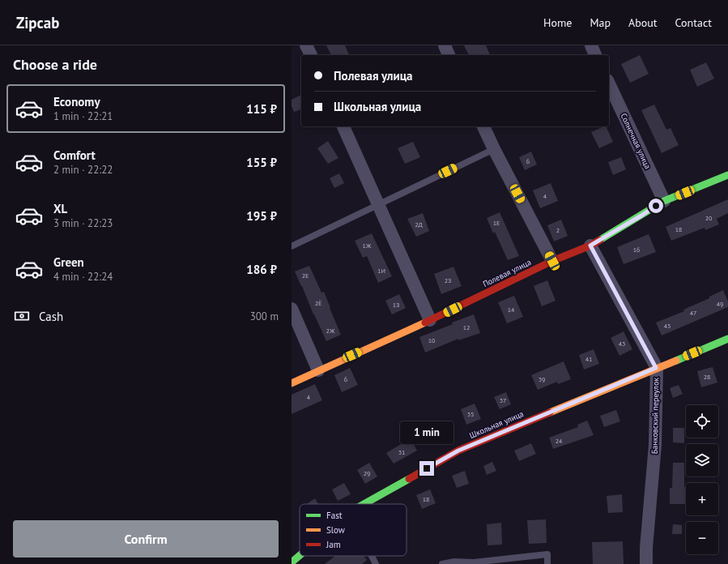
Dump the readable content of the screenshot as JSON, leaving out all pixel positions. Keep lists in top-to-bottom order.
{
  "streets": {
    "street": [
      "Солнечная улица",
      "Полевая улица",
      "Банковский переулок",
      "Школьная улица"
    ]
  },
  "crossings": [
    ["Солнечная улица", "Полевая улица"],
    ["Полевая улица", "Банковский переулок"],
    ["Банковский переулок", "Школьная улица"]
  ],
  "house_numbers": [
    "6",
    "4",
    "20",
    "1Е",
    "2Д",
    "18",
    "2",
    "1Ж",
    "16",
    "1И",
    "2Е",
    "2З",
    "2Ё",
    "49",
    "1З",
    "14",
    "47",
    "45",
    "12",
    "2Ж",
    "10",
    "43",
    "41",
    "28",
    "6",
    "39",
    "4",
    "37",
    "35",
    "24",
    "31",
    "29",
    "18"
  ],
  "legend": ["Fast", "Slow", "Jam"],
  "page": {
    "header": "Zipcab",
    "nav": [
      "Home",
      "Map",
      "About",
      "Contact"
    ],
    "heading": "Choose a ride",
    "banner": ["Полевая улица", "Школьная улица"],
    "list": [
      {
        "name": "Economy",
        "note": "1 min · 22:21",
        "value": "115 ₽"
      },
      {
        "name": "Comfort",
        "note": "2 min · 22:22",
        "value": "155 ₽"
      },
      {
        "name": "XL",
        "note": "3 min · 22:23",
        "value": "195 ₽"
      },
      {
        "name": "Green",
        "note": "4 min · 22:24",
        "value": "186 ₽"
      }
    ],
    "pay": ["Cash", "300 m"],
    "map_buttons": ["+", "−"],
    "bubble": "1 min",
    "buttons": "Confirm"
  }
}
